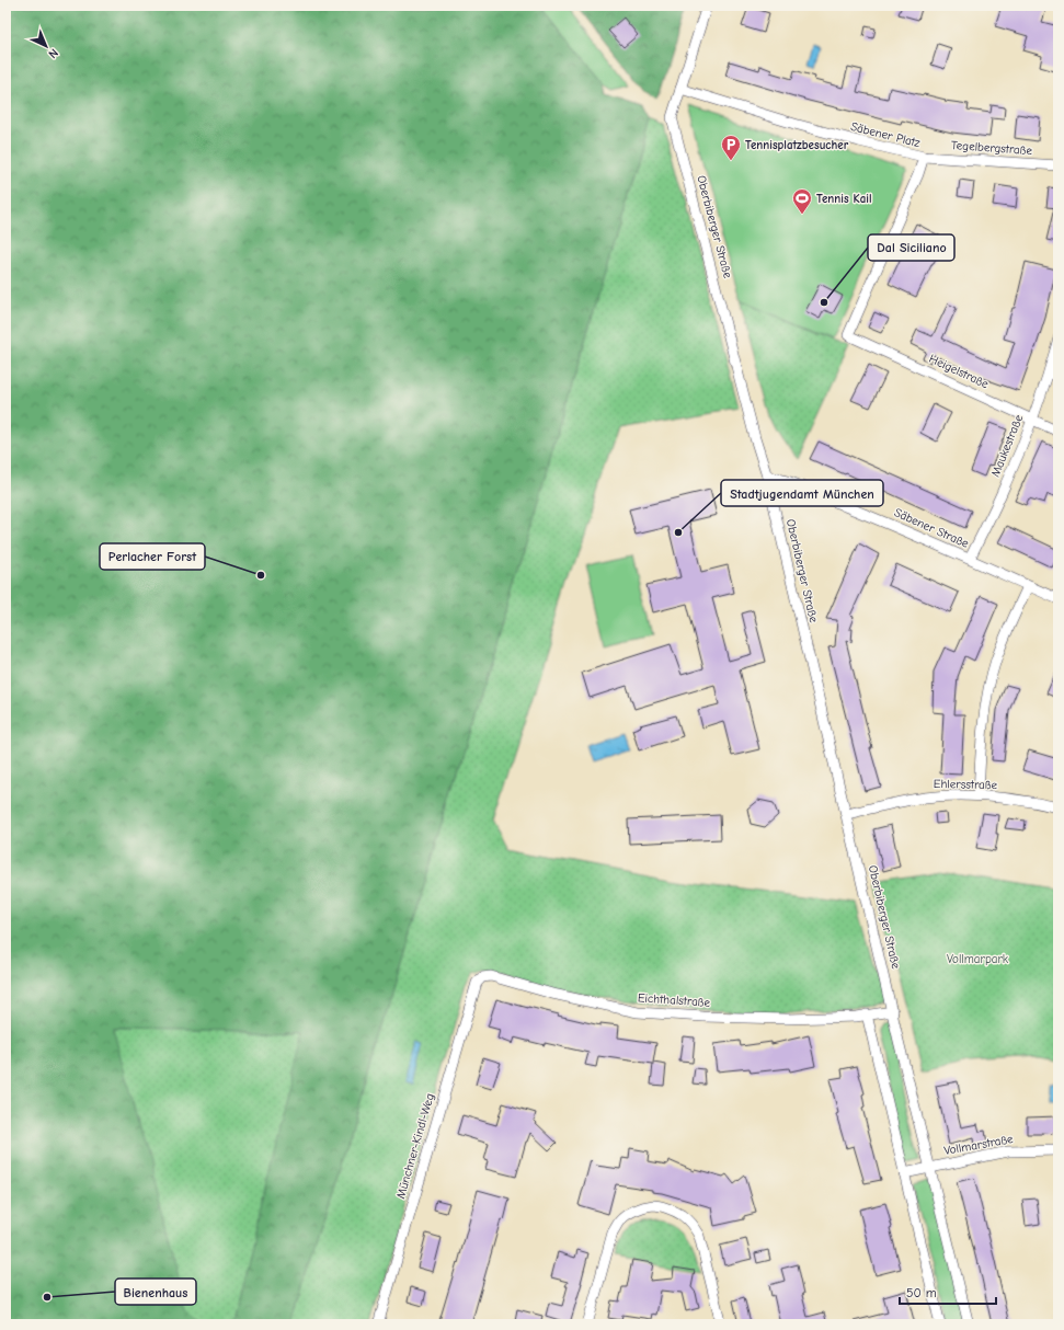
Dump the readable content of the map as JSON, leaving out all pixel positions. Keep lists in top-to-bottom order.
{
  "streets": {
    "street": [
      "Säbener Platz",
      "Tegelbergstraße",
      "Oberbiberger Straße",
      "Heigelstraße",
      "Maukestraße",
      "Säbener Straße",
      "Ehlersstraße",
      "Eichthalstraße",
      "Vollmarstraße",
      "Münchner-Kindl-Weg"
    ]
  },
  "crossings": [
    ["Säbener Platz", "Tegelbergstraße"],
    ["Säbener Platz", "Oberbiberger Straße"],
    ["Säbener Platz", "Heigelstraße"],
    ["Oberbiberger Straße", "Säbener Straße"],
    ["Oberbiberger Straße", "Ehlersstraße"],
    ["Oberbiberger Straße", "Vollmarstraße"],
    ["Heigelstraße", "Maukestraße"],
    ["Maukestraße", "Säbener Straße"],
    ["Eichthalstraße", "Münchner-Kindl-Weg"]
  ],
  "parks": ["Vollmarpark"],
  "places": {
    "parking": ["Tennisplatzbesucher"],
    "sports": ["Tennis Kail"],
    "other": [
      "Dal Siciliano",
      "Stadtjugendamt München",
      "Perlacher Forst",
      "Bienenhaus"
    ]
  },
  "scale_bar": "50 m",
  "north": "bottom right"
}
